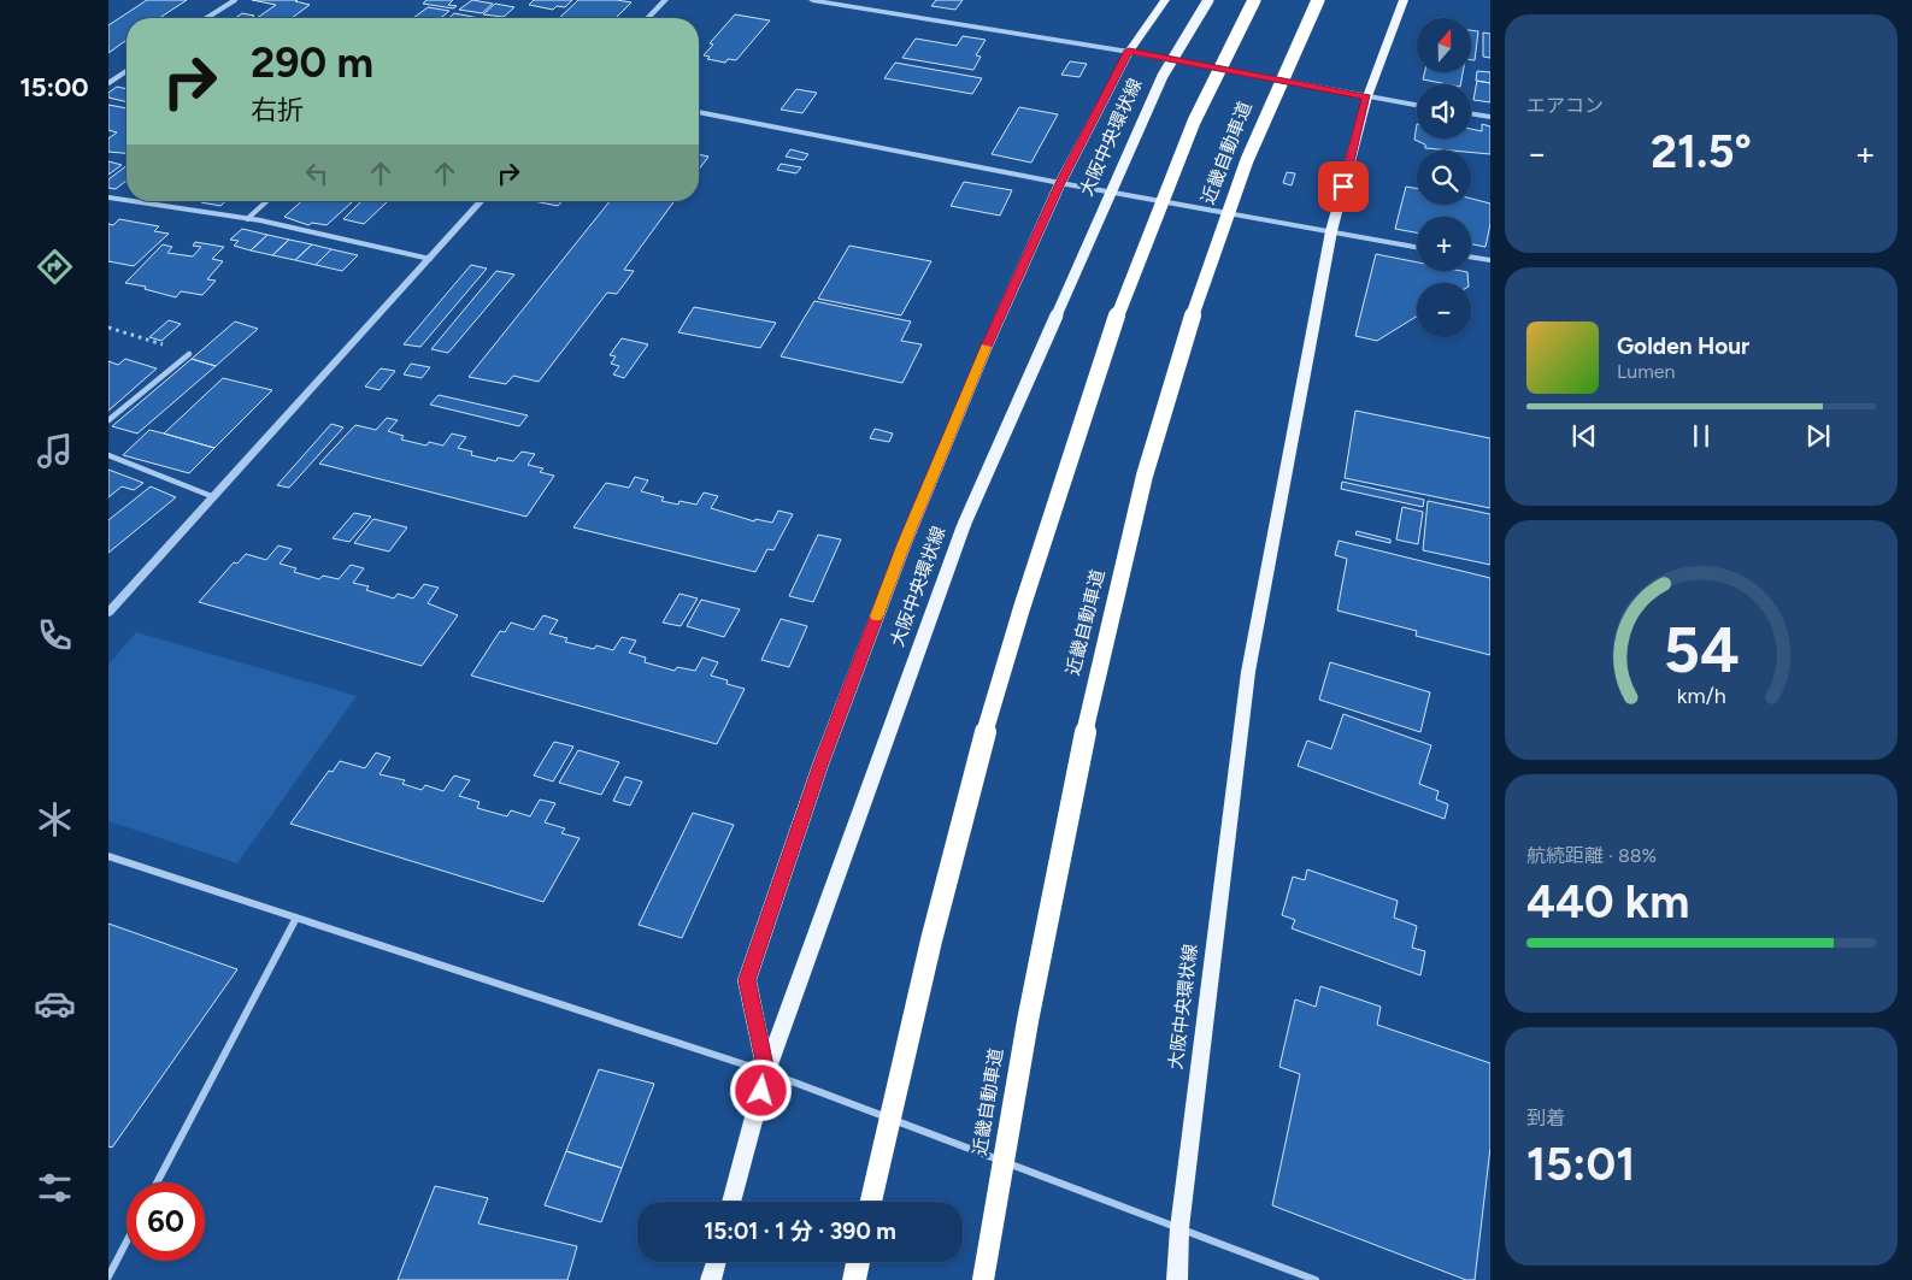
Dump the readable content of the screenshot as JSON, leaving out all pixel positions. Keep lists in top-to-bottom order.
{
  "streets": {
    "highway": ["近畿自動車道"],
    "main road": ["大阪中央環状線"]
  },
  "north": "top",
  "page": {
    "tabs": "15:00",
    "tile": [
      "エアコン",
      ["航続距離 · 88%", "440 km"],
      ["到着", "15:01"]
    ],
    "map_buttons": ["+", "−"],
    "turn": ["290 m", "右折"],
    "heat": ["−", "21.5°", "+"],
    "song": ["Golden Hour", "Lumen"],
    "limit": "60",
    "trip": "15:01 · 1 分 · 390 m",
    "gauge": ["54", "km/h"]
  }
}
